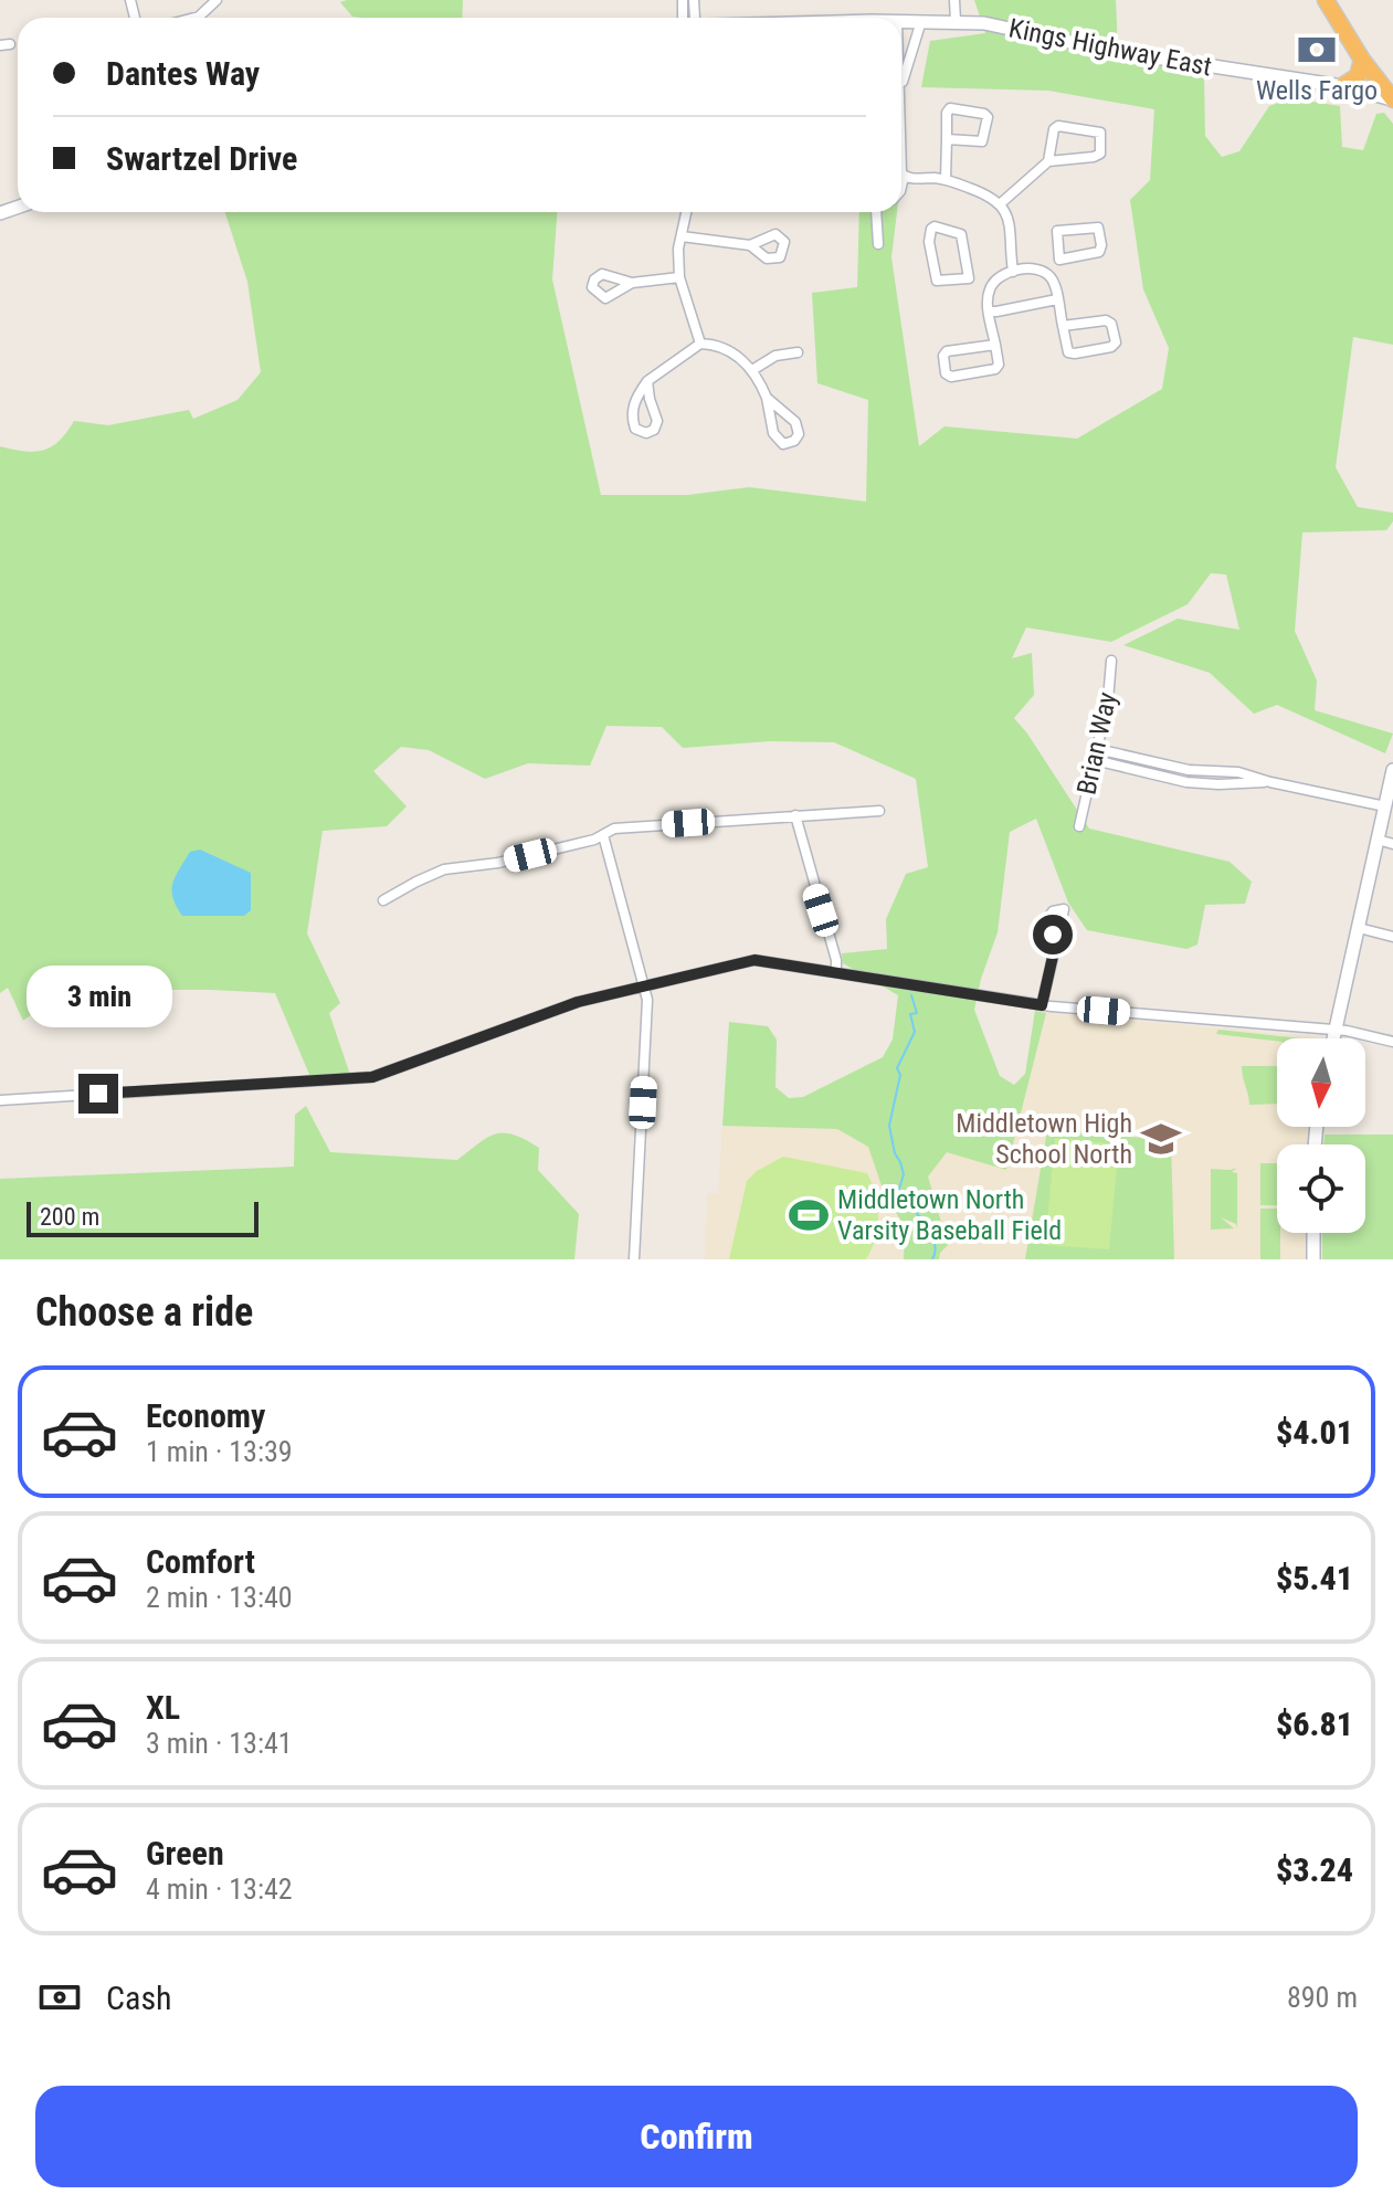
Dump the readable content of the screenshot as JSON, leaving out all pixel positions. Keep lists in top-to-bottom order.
{
  "streets": {
    "street": ["Kings Highway East", "Brian Way"]
  },
  "places": {
    "bank": ["Wells Fargo"],
    "school or university": ["Middletown High School North"],
    "sports": ["Middletown North Varsity Baseball Field"]
  },
  "scale_bar": "200 m",
  "north": "bottom",
  "page": {
    "banner": ["Dantes Way", "Swartzel Drive"],
    "bubble": "3 min",
    "scale": "200 m",
    "heading": "Choose a ride",
    "list": [
      {
        "name": "Economy",
        "note": "1 min · 13:39",
        "value": "$4.01"
      },
      {
        "name": "Comfort",
        "note": "2 min · 13:40",
        "value": "$5.41"
      },
      {
        "name": "XL",
        "note": "3 min · 13:41",
        "value": "$6.81"
      },
      {
        "name": "Green",
        "note": "4 min · 13:42",
        "value": "$3.24"
      }
    ],
    "pay": ["Cash", "890 m"],
    "buttons": "Confirm"
  }
}
